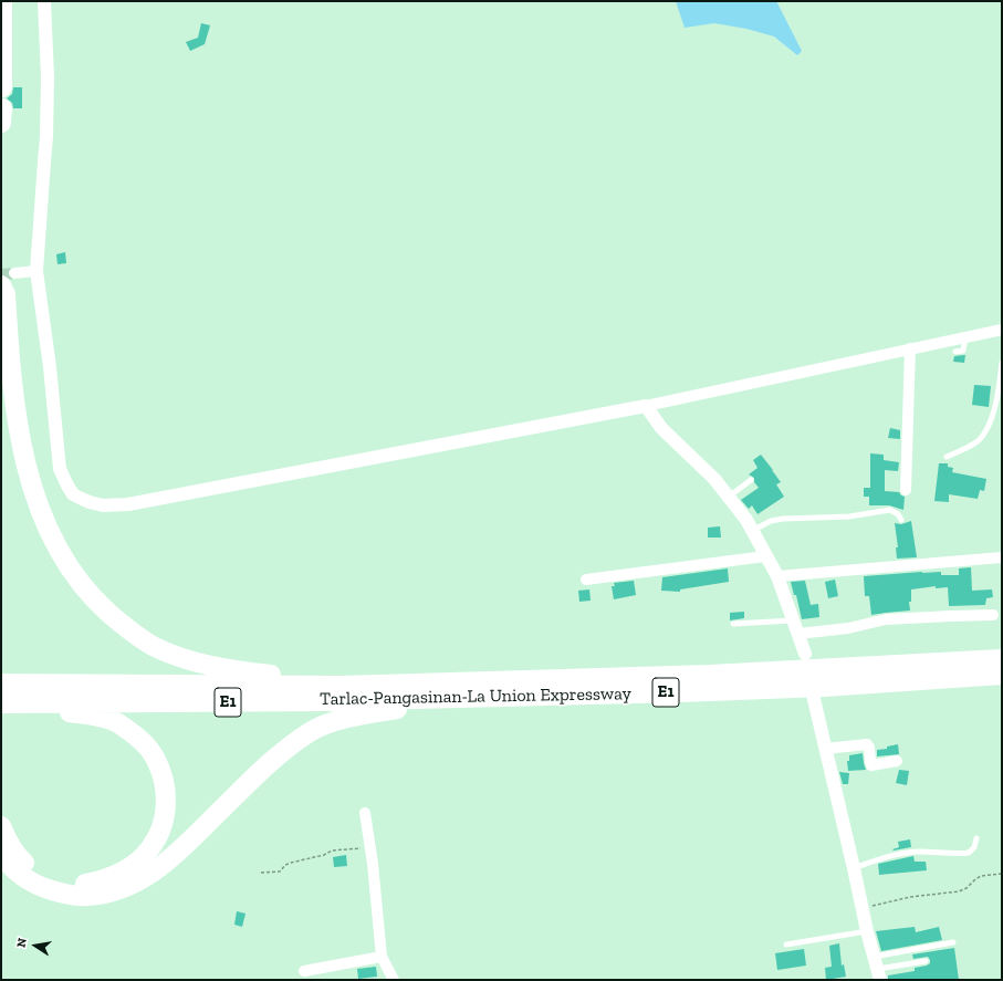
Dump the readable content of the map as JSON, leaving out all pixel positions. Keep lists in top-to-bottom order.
{
  "streets": {
    "highway": ["E1", "Tarlac-Pangasinan-La Union Expressway"]
  },
  "north": "left"
}
